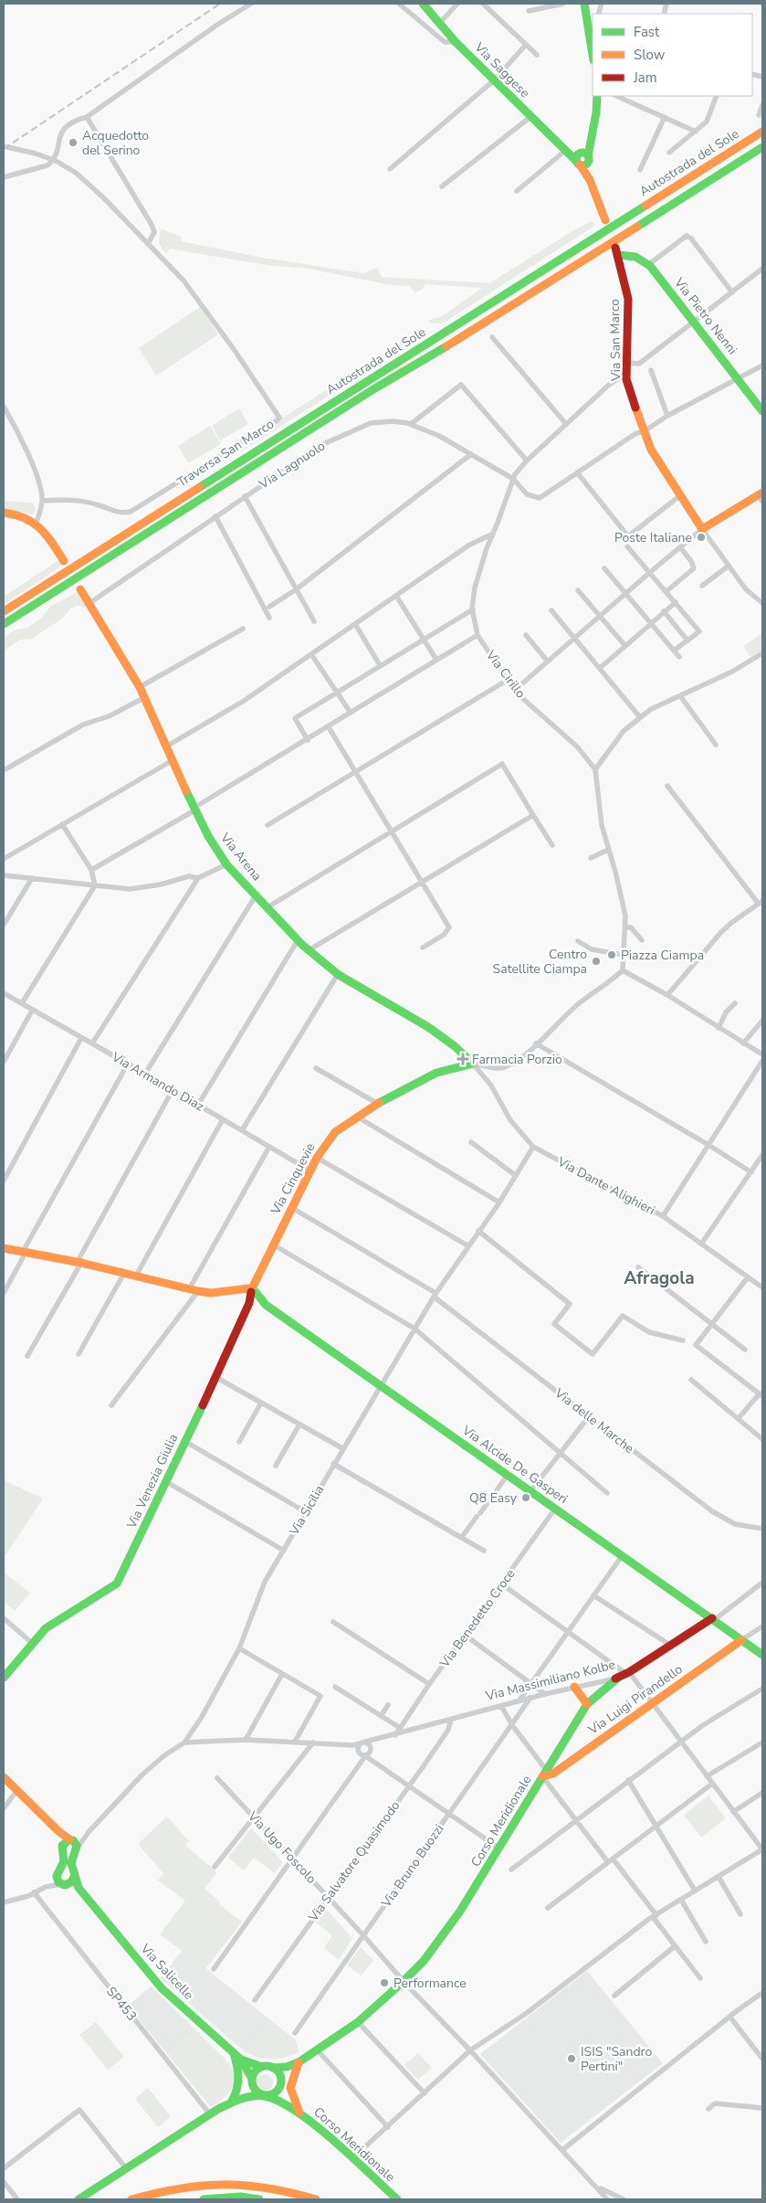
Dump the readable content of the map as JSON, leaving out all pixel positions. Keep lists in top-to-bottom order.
{
  "streets": {
    "main road": [
      "Via Saggese",
      "Autostrada del Sole",
      "Via Pietro Nenni",
      "Via San Marco",
      "Via Arena",
      "Via Cinquevie",
      "Via Alcide De Gasperi",
      "Via Venezia Giulia",
      "Via Massimiliano Kolbe",
      "Via Luigi Pirandello",
      "Corso Meridionale",
      "Via Salicelle"
    ],
    "street": [
      "Traversa San Marco",
      "Via Lagnuolo",
      "Via Cirillo",
      "Via Armando Diaz",
      "Via Dante Alighieri",
      "Via delle Marche",
      "Via Sicilia",
      "Via Benedetto Croce",
      "Via Ugo Foscolo",
      "Via Salvatore Quasimodo",
      "Via Bruno Buozzi",
      "SP453"
    ]
  },
  "crossings": [
    ["Via Pietro Nenni", "Via San Marco"],
    ["Via San Marco", "Via Cirillo"],
    ["Via Lagnuolo", "Via Cirillo"],
    ["Via Lagnuolo", "Via Arena"],
    ["Via Arena", "Via Cinquevie"],
    ["Via Arena", "Via Dante Alighieri"],
    ["Via Armando Diaz", "Via Cinquevie"],
    ["Via Cinquevie", "Via Dante Alighieri"],
    ["Via Cinquevie", "Via delle Marche"],
    ["Via Cinquevie", "Via Alcide De Gasperi"],
    ["Via Cinquevie", "Via Venezia Giulia"],
    ["Via Dante Alighieri", "Via Sicilia"],
    ["Via delle Marche", "Via Sicilia"],
    ["Via Alcide De Gasperi", "Via Venezia Giulia"],
    ["Via Alcide De Gasperi", "Via Sicilia"],
    ["Via Alcide De Gasperi", "Via Benedetto Croce"],
    ["Via Alcide De Gasperi", "Via Massimiliano Kolbe"],
    ["Via Alcide De Gasperi", "Via Luigi Pirandello"],
    ["Via Sicilia", "Via Massimiliano Kolbe"],
    ["Via Sicilia", "Via Salicelle"],
    ["Via Benedetto Croce", "Via Massimiliano Kolbe"],
    ["Via Massimiliano Kolbe", "Corso Meridionale"],
    ["Via Massimiliano Kolbe", "Via Salvatore Quasimodo"],
    ["Via Massimiliano Kolbe", "Via Bruno Buozzi"],
    ["Via Luigi Pirandello", "Corso Meridionale"],
    ["Corso Meridionale", "Via Ugo Foscolo"],
    ["Via Ugo Foscolo", "Via Salvatore Quasimodo"],
    ["Via Ugo Foscolo", "Via Bruno Buozzi"]
  ],
  "districts": ["Afragola"],
  "places": {
    "other": [
      "Acquedotto del Serino",
      "Poste Italiane",
      "Piazza Ciampa",
      "Centro Satellite Ciampa",
      "Q8 Easy",
      "Performance",
      "ISIS \"Sandro Pertini\""
    ],
    "health": ["Farmacia Porzio"]
  },
  "legend": ["Fast", "Slow", "Jam"]
}
